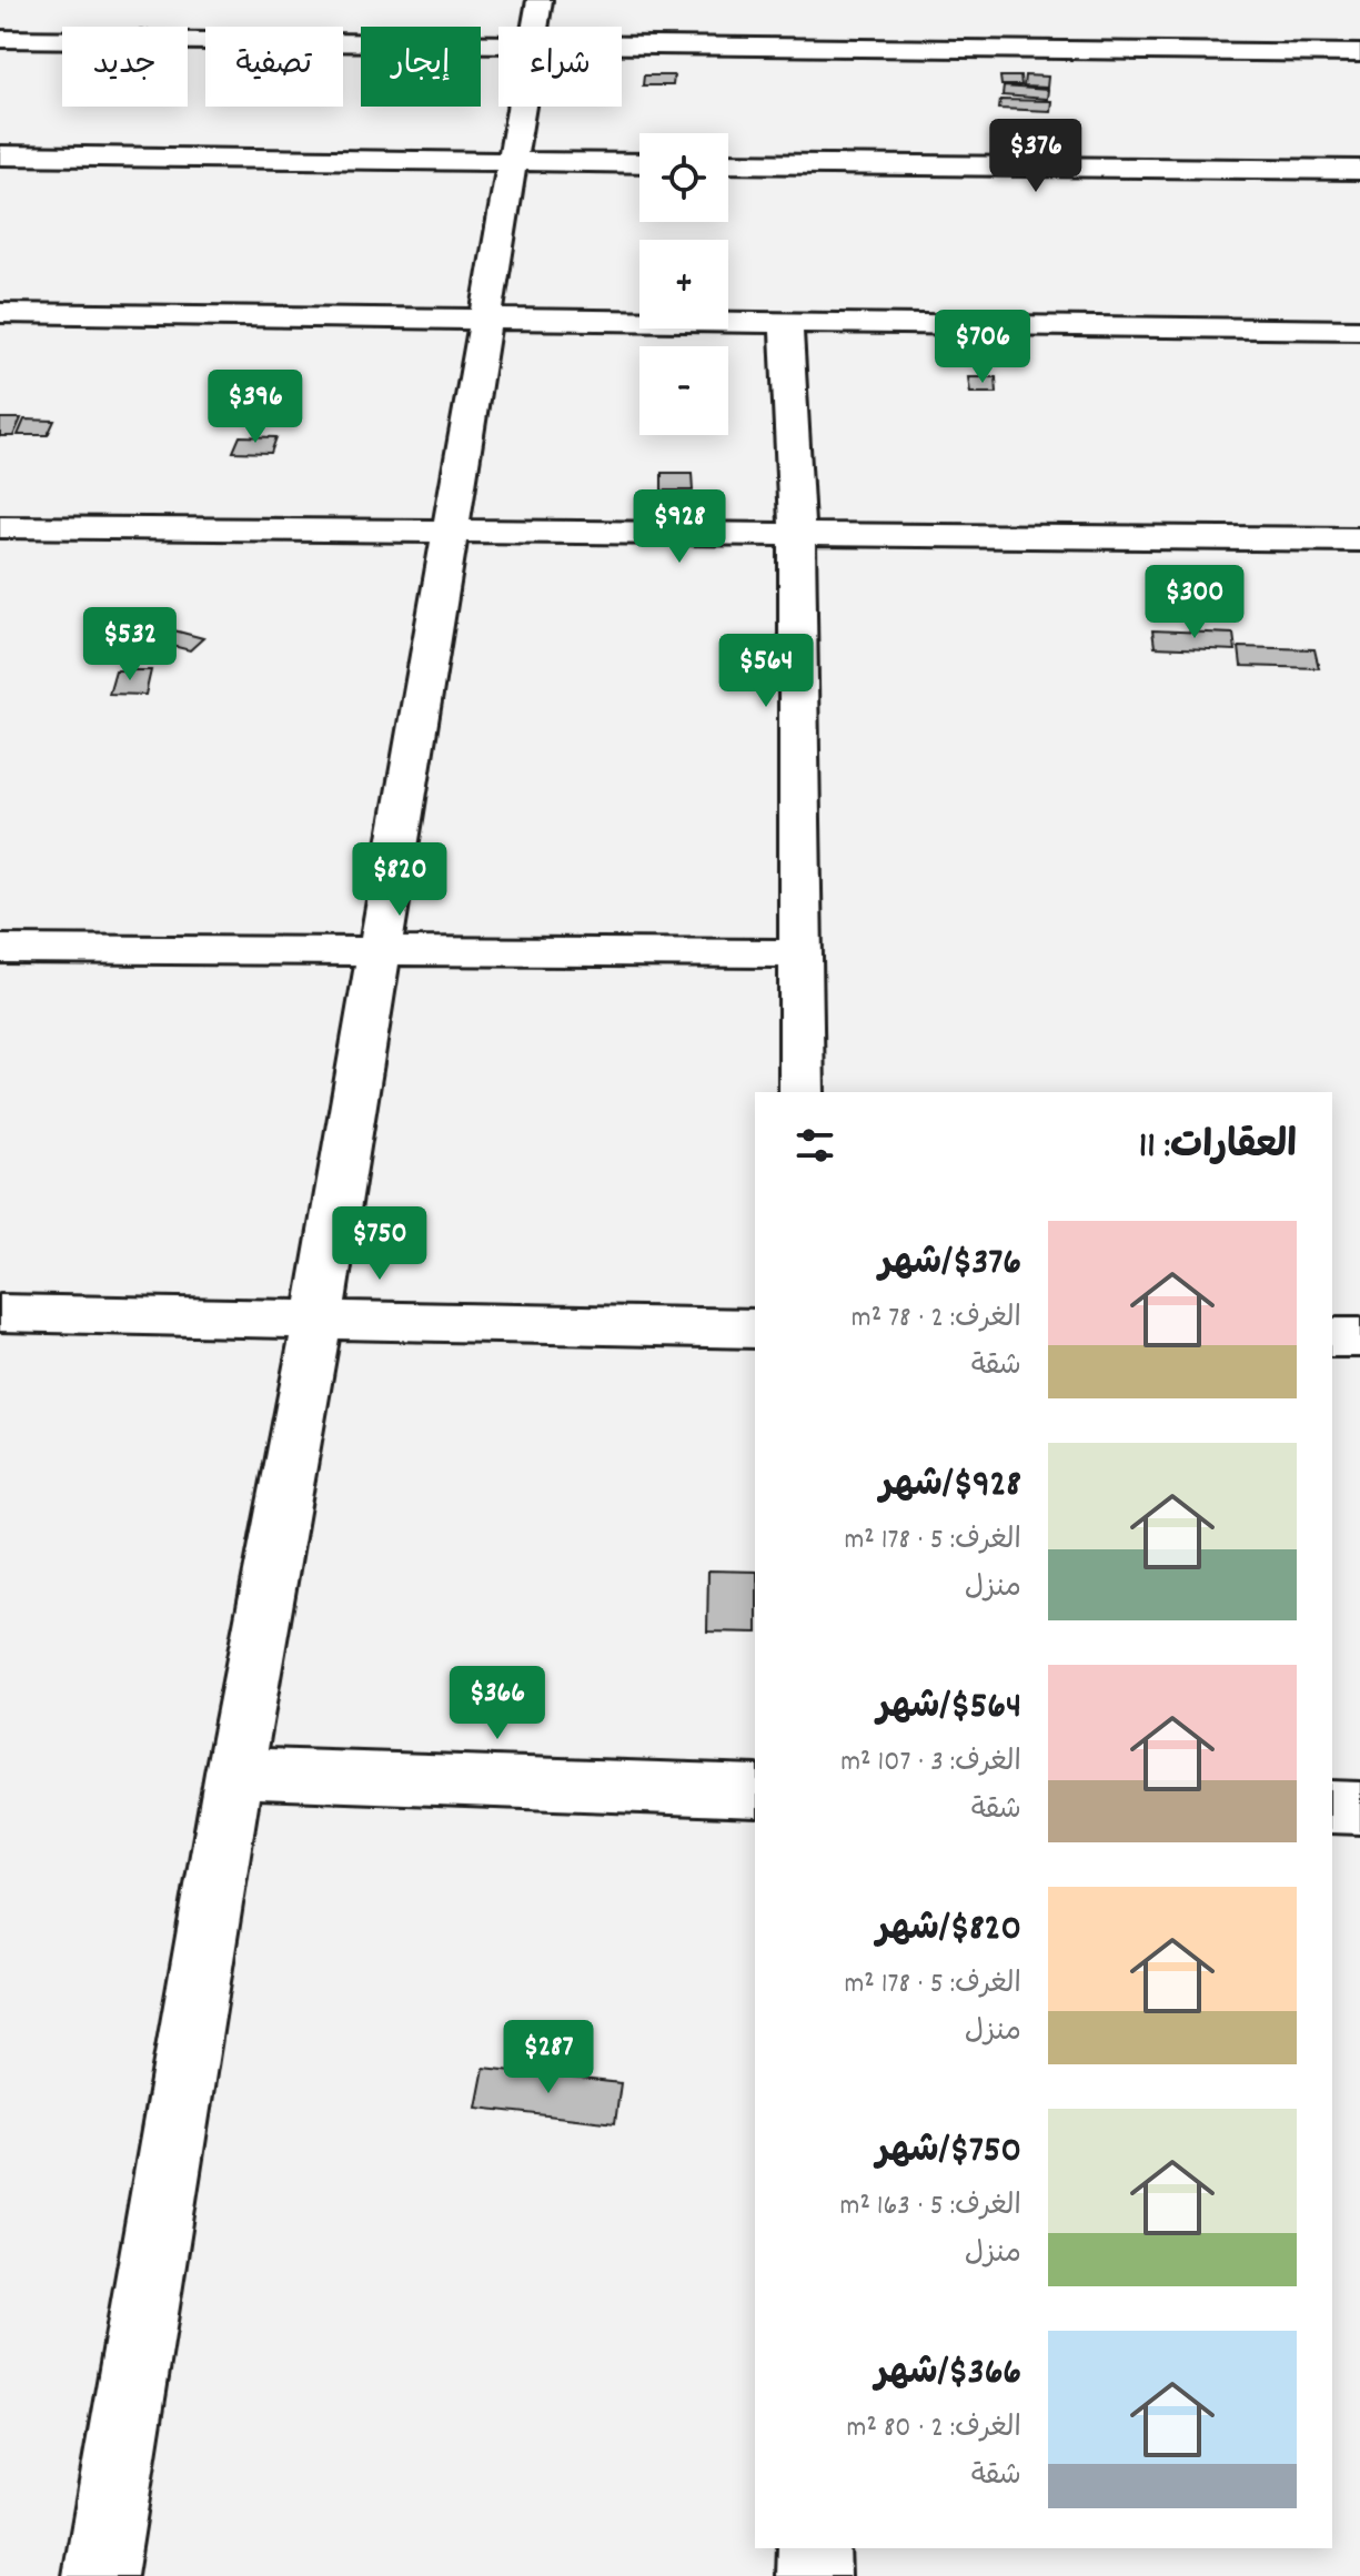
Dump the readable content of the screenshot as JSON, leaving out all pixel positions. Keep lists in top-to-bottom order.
{
  "page": {
    "chip": [
      "شراء",
      "إيجار",
      "تصفية",
      "جديد"
    ],
    "price": [
      "$376",
      "$706",
      "$396",
      "$928",
      "$300",
      "$532",
      "$564",
      "$820",
      "$750",
      "$366",
      "$287"
    ],
    "map_buttons": ["+", "−"],
    "heading": "العقارات: 11",
    "list": [
      {
        "name": "$376/شهر",
        "note": "الغرف: 2 · 78 m² · شقة"
      },
      {
        "name": "$928/شهر",
        "note": "الغرف: 5 · 178 m² · منزل"
      },
      {
        "name": "$564/شهر",
        "note": "الغرف: 3 · 107 m² · شقة"
      },
      {
        "name": "$820/شهر",
        "note": "الغرف: 5 · 178 m² · منزل"
      },
      {
        "name": "$750/شهر",
        "note": "الغرف: 5 · 163 m² · منزل"
      },
      {
        "name": "$366/شهر",
        "note": "الغرف: 2 · 80 m² · شقة"
      }
    ]
  }
}
